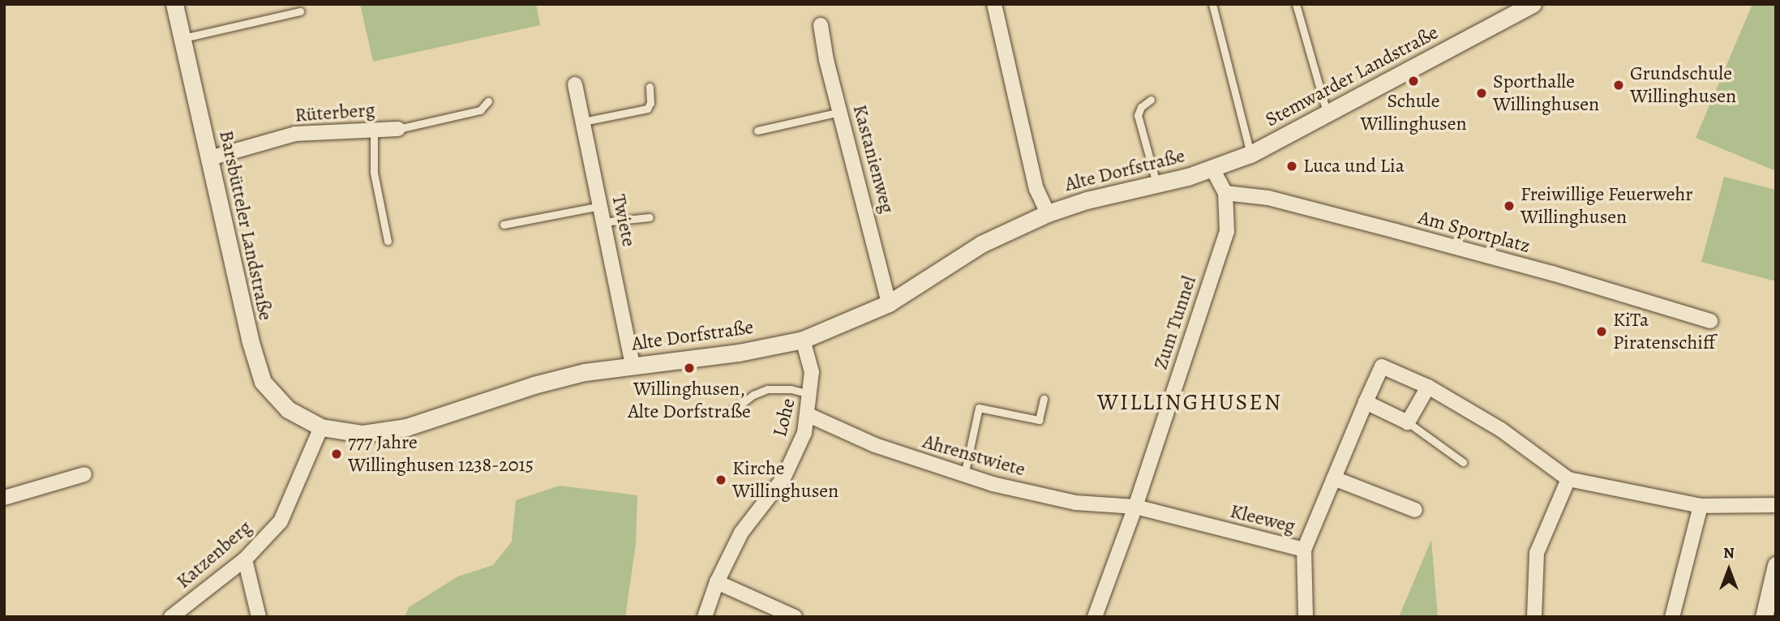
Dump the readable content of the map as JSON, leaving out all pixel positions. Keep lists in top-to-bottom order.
{
  "streets": {
    "street": [
      "Stemwarder Landstraße",
      "Rüterberg",
      "Kastanienweg",
      "Alte Dorfstraße",
      "Twiete",
      "Barsbütteler Landstraße",
      "Am Sportplatz",
      "Zum Tunnel",
      "Lohe",
      "Ahrenstwiete",
      "Kleeweg",
      "Katzenberg"
    ]
  },
  "crossings": [
    ["Stemwarder Landstraße", "Alte Dorfstraße"],
    ["Stemwarder Landstraße", "Zum Tunnel"],
    ["Rüterberg", "Barsbütteler Landstraße"],
    ["Kastanienweg", "Alte Dorfstraße"],
    ["Alte Dorfstraße", "Twiete"],
    ["Alte Dorfstraße", "Barsbütteler Landstraße"],
    ["Alte Dorfstraße", "Zum Tunnel"],
    ["Alte Dorfstraße", "Lohe"],
    ["Alte Dorfstraße", "Katzenberg"],
    ["Barsbütteler Landstraße", "Katzenberg"],
    ["Am Sportplatz", "Zum Tunnel"],
    ["Zum Tunnel", "Ahrenstwiete"],
    ["Zum Tunnel", "Kleeweg"],
    ["Lohe", "Ahrenstwiete"],
    ["Ahrenstwiete", "Kleeweg"]
  ],
  "districts": ["WILLINGHUSEN"],
  "places": [
    "Schule Willinghusen",
    "Grundschule Willinghusen",
    "Sporthalle Willinghusen",
    "Luca und Lia",
    "Freiwillige Feuerwehr Willinghusen",
    "KiTa Piratenschiff",
    "Willinghusen, Alte Dorfstraße",
    "777 Jahre Willinghusen 1238-2015",
    "Kirche Willinghusen"
  ],
  "north": "top"
}
